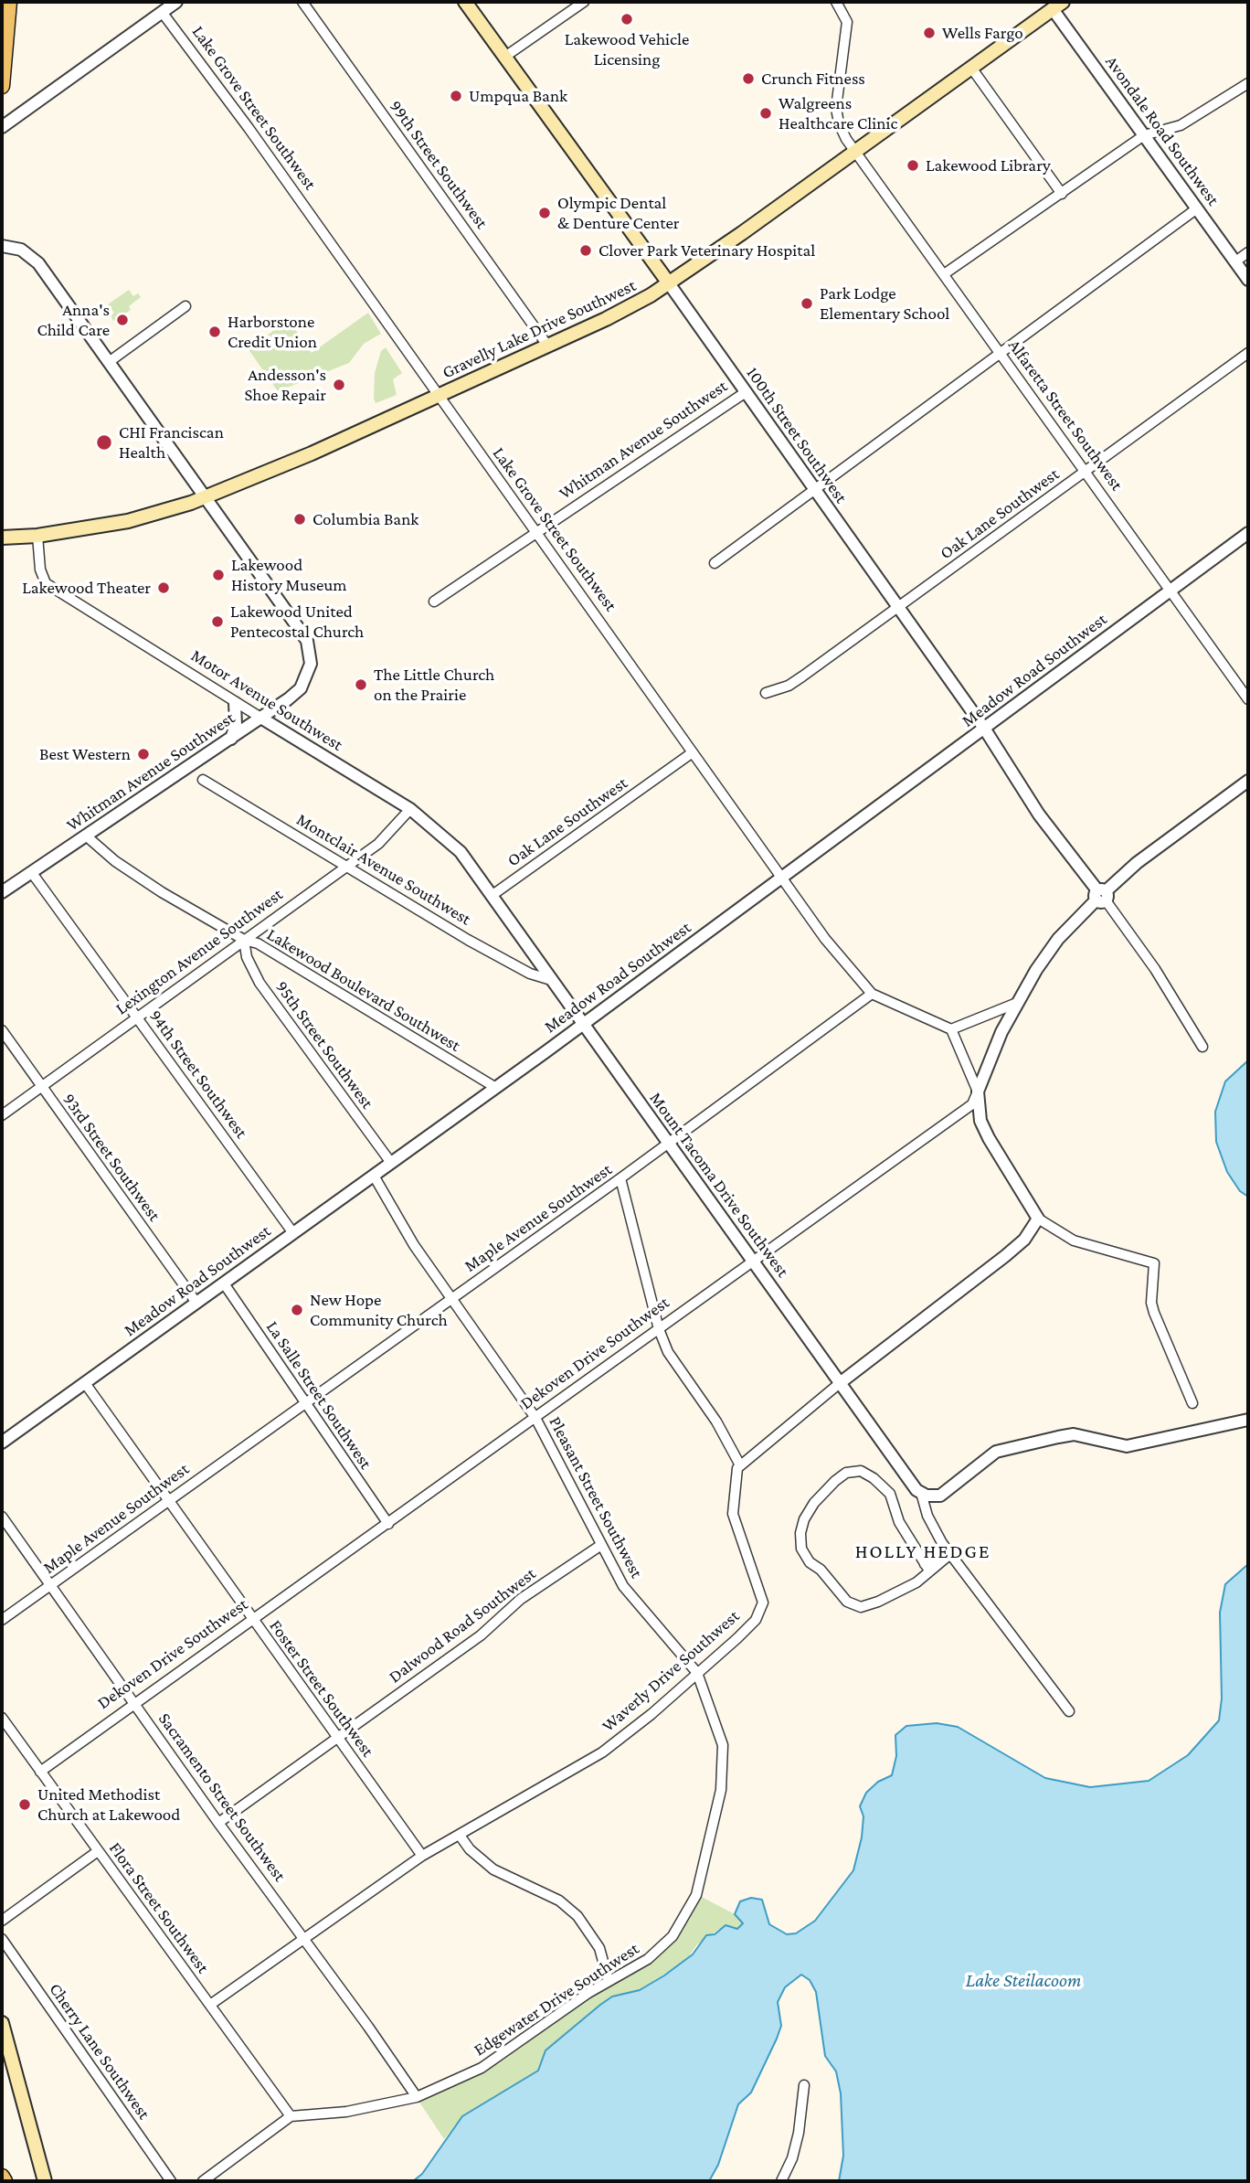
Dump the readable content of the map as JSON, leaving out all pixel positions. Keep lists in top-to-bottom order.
{
  "streets": {
    "main road": ["Gravelly Lake Drive Southwest", "100th Street Southwest"],
    "street": [
      "Lake Grove Street Southwest",
      "Avondale Road Southwest",
      "99th Street Southwest",
      "Alfaretta Street Southwest",
      "Whitman Avenue Southwest",
      "Oak Lane Southwest",
      "Meadow Road Southwest",
      "Motor Avenue Southwest",
      "Montclair Avenue Southwest",
      "Lexington Avenue Southwest",
      "Lakewood Boulevard Southwest",
      "95th Street Southwest",
      "94th Street Southwest",
      "93rd Street Southwest",
      "Mount Tacoma Drive Southwest",
      "Maple Avenue Southwest",
      "Dekoven Drive Southwest",
      "La Salle Street Southwest",
      "Pleasant Street Southwest",
      "Dalwood Road Southwest",
      "Waverly Drive Southwest",
      "Foster Street Southwest",
      "Sacramento Street Southwest",
      "Flora Street Southwest",
      "Edgewater Drive Southwest",
      "Cherry Lane Southwest"
    ]
  },
  "crossings": [
    ["Lake Grove Street Southwest", "Gravelly Lake Drive Southwest"],
    ["Lake Grove Street Southwest", "Whitman Avenue Southwest"],
    ["Lake Grove Street Southwest", "Oak Lane Southwest"],
    ["Lake Grove Street Southwest", "Meadow Road Southwest"],
    ["Lake Grove Street Southwest", "Maple Avenue Southwest"],
    ["Avondale Road Southwest", "Gravelly Lake Drive Southwest"],
    ["99th Street Southwest", "Gravelly Lake Drive Southwest"],
    ["Gravelly Lake Drive Southwest", "Alfaretta Street Southwest"],
    ["Gravelly Lake Drive Southwest", "100th Street Southwest"],
    ["Gravelly Lake Drive Southwest", "Whitman Avenue Southwest"],
    ["Gravelly Lake Drive Southwest", "Motor Avenue Southwest"],
    ["Alfaretta Street Southwest", "Oak Lane Southwest"],
    ["Alfaretta Street Southwest", "Meadow Road Southwest"],
    ["100th Street Southwest", "Whitman Avenue Southwest"],
    ["100th Street Southwest", "Oak Lane Southwest"],
    ["100th Street Southwest", "Meadow Road Southwest"],
    ["100th Street Southwest", "Dekoven Drive Southwest"],
    ["Whitman Avenue Southwest", "Motor Avenue Southwest"],
    ["Whitman Avenue Southwest", "Lakewood Boulevard Southwest"],
    ["Whitman Avenue Southwest", "94th Street Southwest"],
    ["Oak Lane Southwest", "Motor Avenue Southwest"],
    ["Oak Lane Southwest", "Mount Tacoma Drive Southwest"],
    ["Meadow Road Southwest", "Lakewood Boulevard Southwest"],
    ["Meadow Road Southwest", "95th Street Southwest"],
    ["Meadow Road Southwest", "94th Street Southwest"],
    ["Meadow Road Southwest", "93rd Street Southwest"],
    ["Meadow Road Southwest", "Mount Tacoma Drive Southwest"],
    ["Meadow Road Southwest", "La Salle Street Southwest"],
    ["Meadow Road Southwest", "Foster Street Southwest"],
    ["Motor Avenue Southwest", "Lexington Avenue Southwest"],
    ["Motor Avenue Southwest", "Mount Tacoma Drive Southwest"],
    ["Montclair Avenue Southwest", "Lexington Avenue Southwest"],
    ["Montclair Avenue Southwest", "Mount Tacoma Drive Southwest"],
    ["Lexington Avenue Southwest", "Lakewood Boulevard Southwest"],
    ["Lexington Avenue Southwest", "95th Street Southwest"],
    ["Lexington Avenue Southwest", "94th Street Southwest"],
    ["Lexington Avenue Southwest", "93rd Street Southwest"],
    ["Lakewood Boulevard Southwest", "95th Street Southwest"],
    ["Mount Tacoma Drive Southwest", "Maple Avenue Southwest"],
    ["Mount Tacoma Drive Southwest", "Dekoven Drive Southwest"],
    ["Maple Avenue Southwest", "La Salle Street Southwest"],
    ["Maple Avenue Southwest", "Pleasant Street Southwest"],
    ["Maple Avenue Southwest", "Foster Street Southwest"],
    ["Maple Avenue Southwest", "Sacramento Street Southwest"],
    ["Dekoven Drive Southwest", "La Salle Street Southwest"],
    ["Dekoven Drive Southwest", "Pleasant Street Southwest"],
    ["Dekoven Drive Southwest", "Foster Street Southwest"],
    ["Dekoven Drive Southwest", "Sacramento Street Southwest"],
    ["Dekoven Drive Southwest", "Flora Street Southwest"],
    ["Pleasant Street Southwest", "Dalwood Road Southwest"],
    ["Pleasant Street Southwest", "Waverly Drive Southwest"],
    ["Pleasant Street Southwest", "Edgewater Drive Southwest"],
    ["Dalwood Road Southwest", "Foster Street Southwest"],
    ["Dalwood Road Southwest", "Sacramento Street Southwest"],
    ["Waverly Drive Southwest", "Foster Street Southwest"],
    ["Waverly Drive Southwest", "Sacramento Street Southwest"],
    ["Waverly Drive Southwest", "Flora Street Southwest"],
    ["Waverly Drive Southwest", "Edgewater Drive Southwest"],
    ["Sacramento Street Southwest", "Edgewater Drive Southwest"],
    ["Flora Street Southwest", "Edgewater Drive Southwest"]
  ],
  "districts": ["HOLLY HEDGE"],
  "water": ["Lake Steilacoom"],
  "places": [
    "Lakewood Vehicle Licensing",
    "Wells Fargo",
    "Crunch Fitness",
    "Umpqua Bank",
    "Walgreens Healthcare Clinic",
    "Lakewood Library",
    "Olympic Dental & Denture Center",
    "Clover Park Veterinary Hospital",
    "Park Lodge Elementary School",
    "Anna's Child Care",
    "Harborstone Credit Union",
    "Andesson's Shoe Repair",
    "CHI Franciscan Health",
    "Columbia Bank",
    "Lakewood History Museum",
    "Lakewood Theater",
    "Lakewood United Pentecostal Church",
    "The Little Church on the Prairie",
    "Best Western",
    "New Hope Community Church",
    "United Methodist Church at Lakewood"
  ]
}
